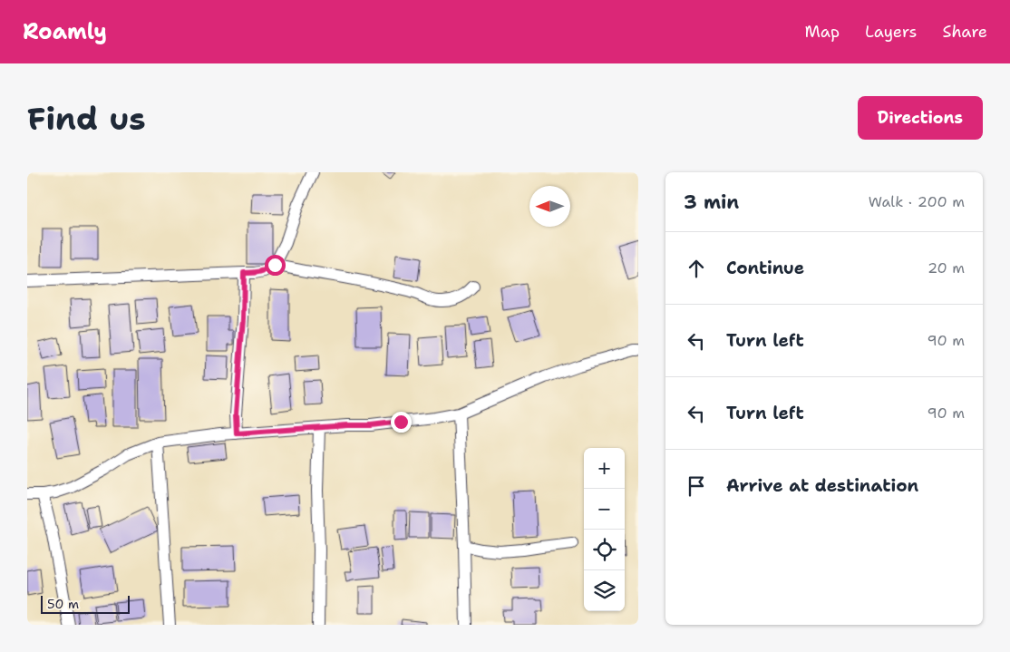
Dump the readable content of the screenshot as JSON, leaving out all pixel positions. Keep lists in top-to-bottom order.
{
  "scale_bar": "50 m",
  "north": "left",
  "page": {
    "header": "Roamly",
    "nav": ["Map", "Layers", "Share"],
    "buttons": "Directions",
    "title": "Find us",
    "heading": ["3 min", "Walk · 200 m"],
    "list": [
      ["Continue", "20 m"],
      ["Turn left", "90 m"],
      ["Turn left", "90 m"],
      "Arrive at destination"
    ],
    "map_buttons": ["+", "−"],
    "scale": "50 m"
  }
}
